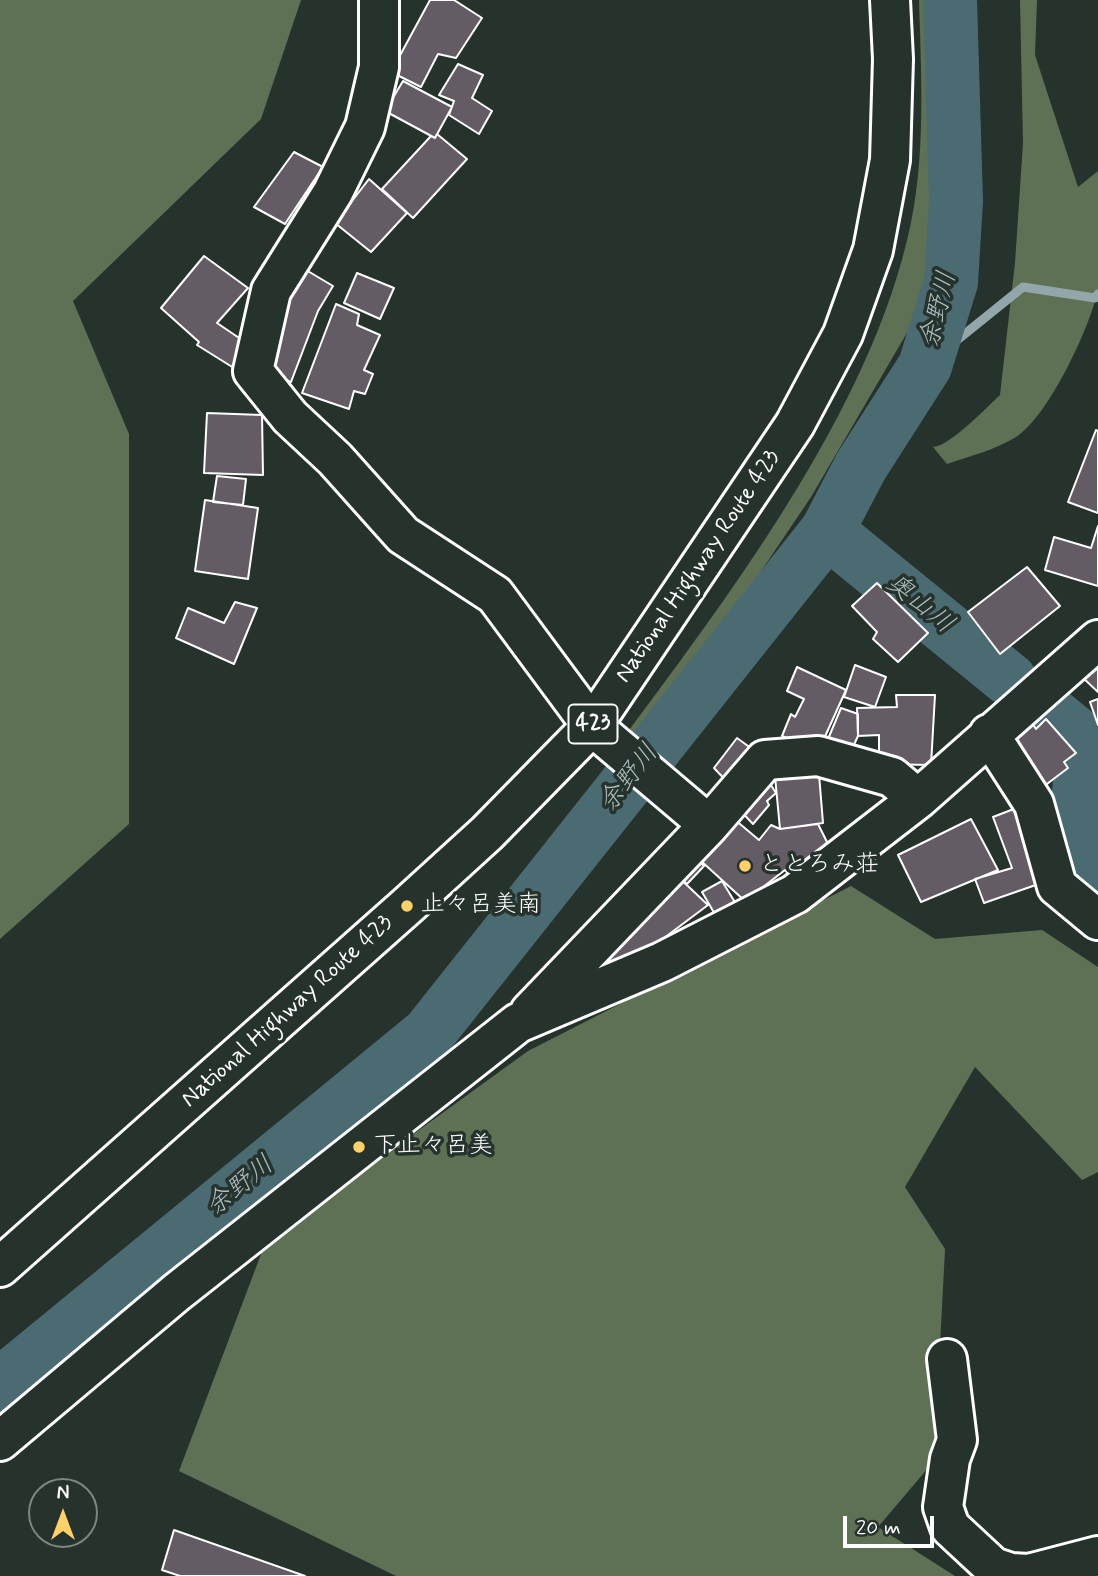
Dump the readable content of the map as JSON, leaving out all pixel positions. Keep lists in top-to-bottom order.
{
  "streets": {
    "main road": ["National Highway Route 423", "423"]
  },
  "water": ["余野川", "奥山川"],
  "places": ["ととろみ荘", "止々呂美南", "下止々呂美"],
  "scale_bar": "20 m",
  "north": "top"
}
